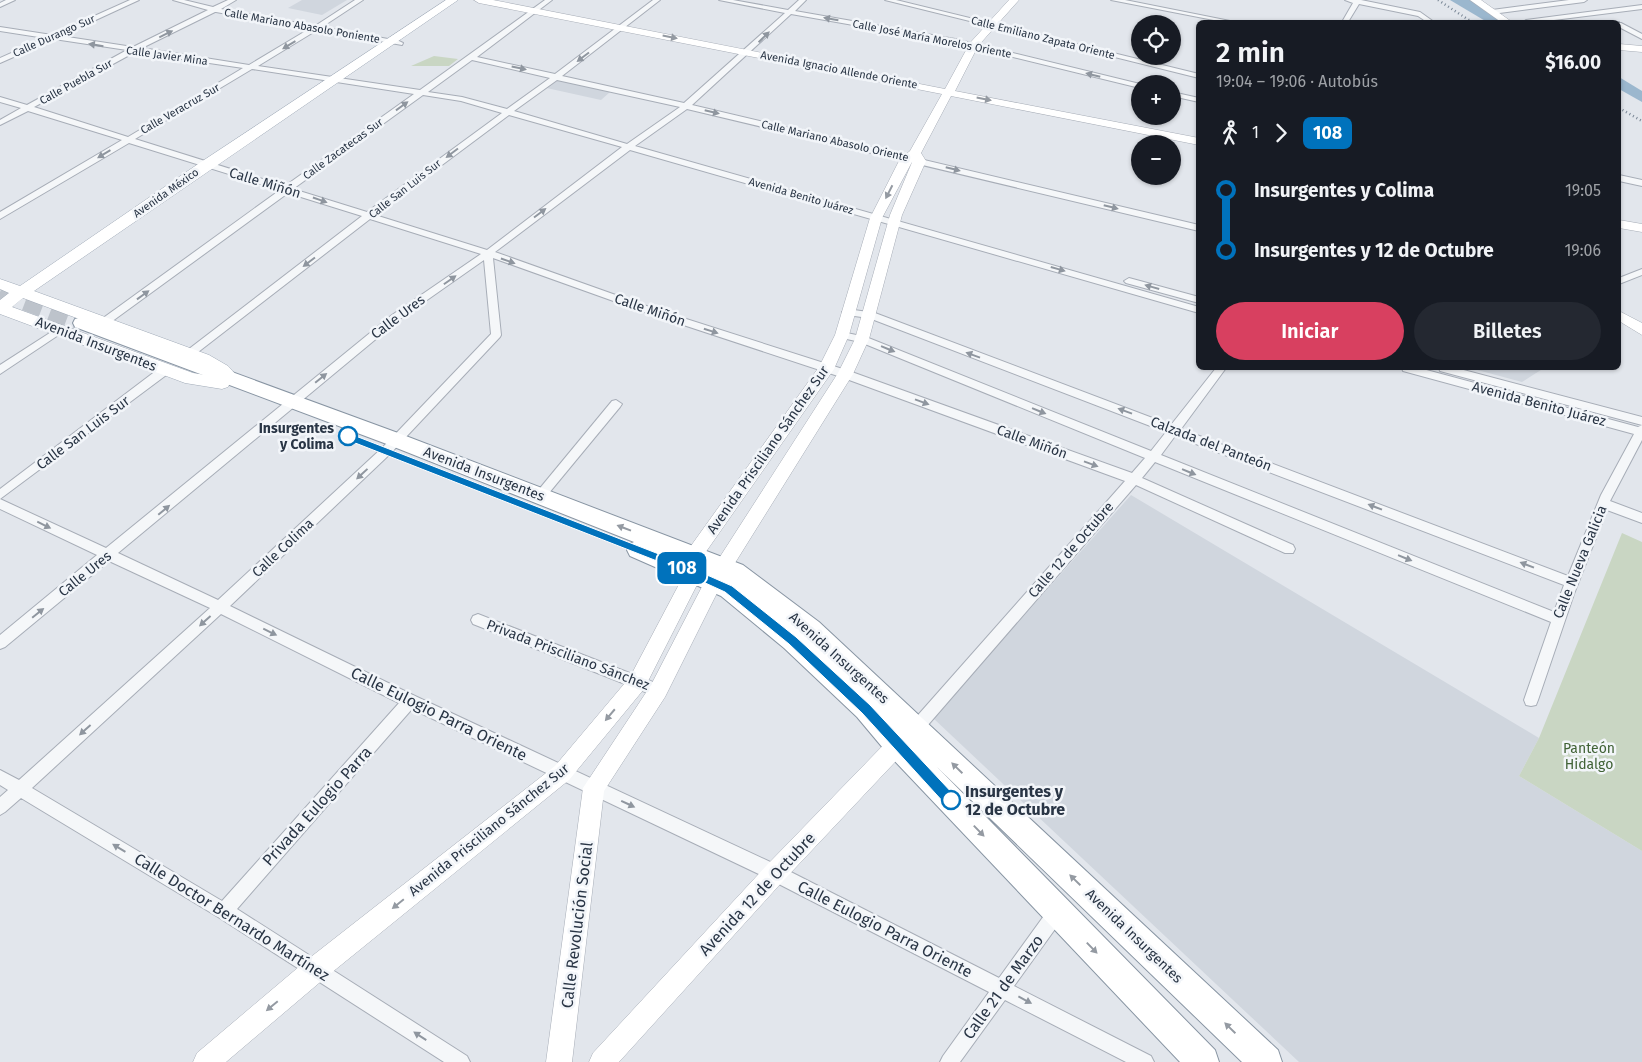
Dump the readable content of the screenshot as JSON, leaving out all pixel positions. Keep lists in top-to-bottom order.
{
  "streets": {
    "highway": ["Avenida Insurgentes"],
    "main road": [
      "Avenida Ignacio Allende Oriente",
      "Avenida México",
      "Avenida Prisciliano Sánchez Sur",
      "Avenida 12 de Octubre",
      "Calle Revolución Social"
    ],
    "street": [
      "Calle Mariano Abasolo Poniente",
      "Calle Durango Sur",
      "Calle Emiliano Zapata Oriente",
      "Calle José María Morelos Oriente",
      "Calle Javier Mina",
      "Calle Puebla Sur",
      "Calle Veracruz Sur",
      "Calle Mariano Abasolo Oriente",
      "Calle Zacatecas Sur",
      "Calle Miñón",
      "Calle San Luis Sur",
      "Avenida Benito Juárez",
      "Calle Ures",
      "Calzada del Panteón",
      "Calle Colima",
      "Calle 12 de Octubre",
      "Calle Nueva Galicia",
      "Privada Prisciliano Sánchez",
      "Calle Eulogio Parra Oriente",
      "Privada Eulogio Parra",
      "Calle Doctor Bernardo Martínez",
      "Calle 21 de Marzo"
    ]
  },
  "crossings": [
    ["Calle Mariano Abasolo Poniente", "Calle Puebla Sur"],
    ["Calle Mariano Abasolo Poniente", "Calle Veracruz Sur"],
    ["Calle Mariano Abasolo Poniente", "Avenida México"],
    ["Calle Durango Sur", "Calle Javier Mina"],
    ["Calle Emiliano Zapata Oriente", "Avenida Prisciliano Sánchez Sur"],
    ["Calle José María Morelos Oriente", "Calle Ures"],
    ["Calle José María Morelos Oriente", "Avenida Prisciliano Sánchez Sur"],
    ["Calle Javier Mina", "Calle Puebla Sur"],
    ["Calle Javier Mina", "Calle Veracruz Sur"],
    ["Calle Javier Mina", "Calle Zacatecas Sur"],
    ["Calle Javier Mina", "Avenida México"],
    ["Calle Javier Mina", "Avenida Benito Juárez"],
    ["Avenida Ignacio Allende Oriente", "Calle Zacatecas Sur"],
    ["Avenida Ignacio Allende Oriente", "Calle San Luis Sur"],
    ["Avenida Ignacio Allende Oriente", "Calle Ures"],
    ["Avenida Ignacio Allende Oriente", "Avenida Prisciliano Sánchez Sur"],
    ["Calle Puebla Sur", "Calle Miñón"],
    ["Calle Veracruz Sur", "Calle Miñón"],
    ["Calle Mariano Abasolo Oriente", "Calle Zacatecas Sur"],
    ["Calle Mariano Abasolo Oriente", "Calle San Luis Sur"],
    ["Calle Mariano Abasolo Oriente", "Calle Ures"],
    ["Calle Mariano Abasolo Oriente", "Avenida Prisciliano Sánchez Sur"],
    ["Calle Zacatecas Sur", "Calle Miñón"],
    ["Calle Zacatecas Sur", "Avenida Benito Juárez"],
    ["Calle Zacatecas Sur", "Avenida Insurgentes"],
    ["Calle Miñón", "Calle San Luis Sur"],
    ["Calle Miñón", "Avenida México"],
    ["Calle Miñón", "Calle Ures"],
    ["Calle Miñón", "Avenida Prisciliano Sánchez Sur"],
    ["Calle Miñón", "Calle Colima"],
    ["Calle Miñón", "Calle 12 de Octubre"],
    ["Calle San Luis Sur", "Avenida Benito Juárez"],
    ["Calle San Luis Sur", "Avenida Insurgentes"],
    ["Avenida México", "Avenida Insurgentes"],
    ["Avenida Benito Juárez", "Calle Ures"],
    ["Avenida Benito Juárez", "Avenida Prisciliano Sánchez Sur"],
    ["Avenida Benito Juárez", "Calle Nueva Galicia"],
    ["Calle Ures", "Avenida Insurgentes"],
    ["Calle Ures", "Calle Colima"],
    ["Calle Ures", "Calle Eulogio Parra Oriente"],
    ["Avenida Insurgentes", "Avenida Prisciliano Sánchez Sur"],
    ["Avenida Insurgentes", "Calle Colima"],
    ["Avenida Insurgentes", "Calle 12 de Octubre"],
    ["Avenida Insurgentes", "Avenida 12 de Octubre"],
    ["Avenida Insurgentes", "Calle 21 de Marzo"],
    ["Calzada del Panteón", "Avenida Prisciliano Sánchez Sur"],
    ["Calzada del Panteón", "Calle 12 de Octubre"],
    ["Calzada del Panteón", "Calle Nueva Galicia"],
    ["Avenida Prisciliano Sánchez Sur", "Privada Prisciliano Sánchez"],
    ["Avenida Prisciliano Sánchez Sur", "Calle Eulogio Parra Oriente"],
    ["Avenida Prisciliano Sánchez Sur", "Calle Doctor Bernardo Martínez"],
    ["Avenida Prisciliano Sánchez Sur", "Calle Revolución Social"],
    ["Calle Colima", "Calle Eulogio Parra Oriente"],
    ["Calle Colima", "Calle Doctor Bernardo Martínez"],
    ["Calle 12 de Octubre", "Avenida 12 de Octubre"],
    ["Calle Eulogio Parra Oriente", "Privada Eulogio Parra"],
    ["Calle Eulogio Parra Oriente", "Avenida 12 de Octubre"],
    ["Calle Eulogio Parra Oriente", "Calle Revolución Social"],
    ["Calle Eulogio Parra Oriente", "Calle 21 de Marzo"],
    ["Privada Eulogio Parra", "Calle Doctor Bernardo Martínez"]
  ],
  "one_way": [
    "Calle José María Morelos Oriente",
    "Avenida Ignacio Allende Oriente",
    "Calle Puebla Sur",
    "Calle Veracruz Sur",
    "Calle Mariano Abasolo Oriente",
    "Calle Zacatecas Sur",
    "Calle San Luis Sur",
    "Calle Ures",
    "Calle Colima",
    "Calle Eulogio Parra Oriente",
    "Calle Doctor Bernardo Martínez"
  ],
  "parks": ["Panteón Hidalgo"],
  "places": ["Insurgentes y Colima", "Insurgentes y 12 de Octubre"],
  "lines": ["bus line 108"],
  "page": {
    "on_map": "108",
    "map_buttons": ["+", "−"],
    "heading": ["2 min", "19:04 – 19:06 · Autobús", "$16.00"],
    "legs": ["1", "108"],
    "list": [
      {
        "name": "Insurgentes y Colima",
        "value": "19:05"
      },
      {
        "name": "Insurgentes y 12 de Octubre",
        "value": "19:06"
      }
    ],
    "buttons": ["Iniciar", "Billetes"]
  }
}
